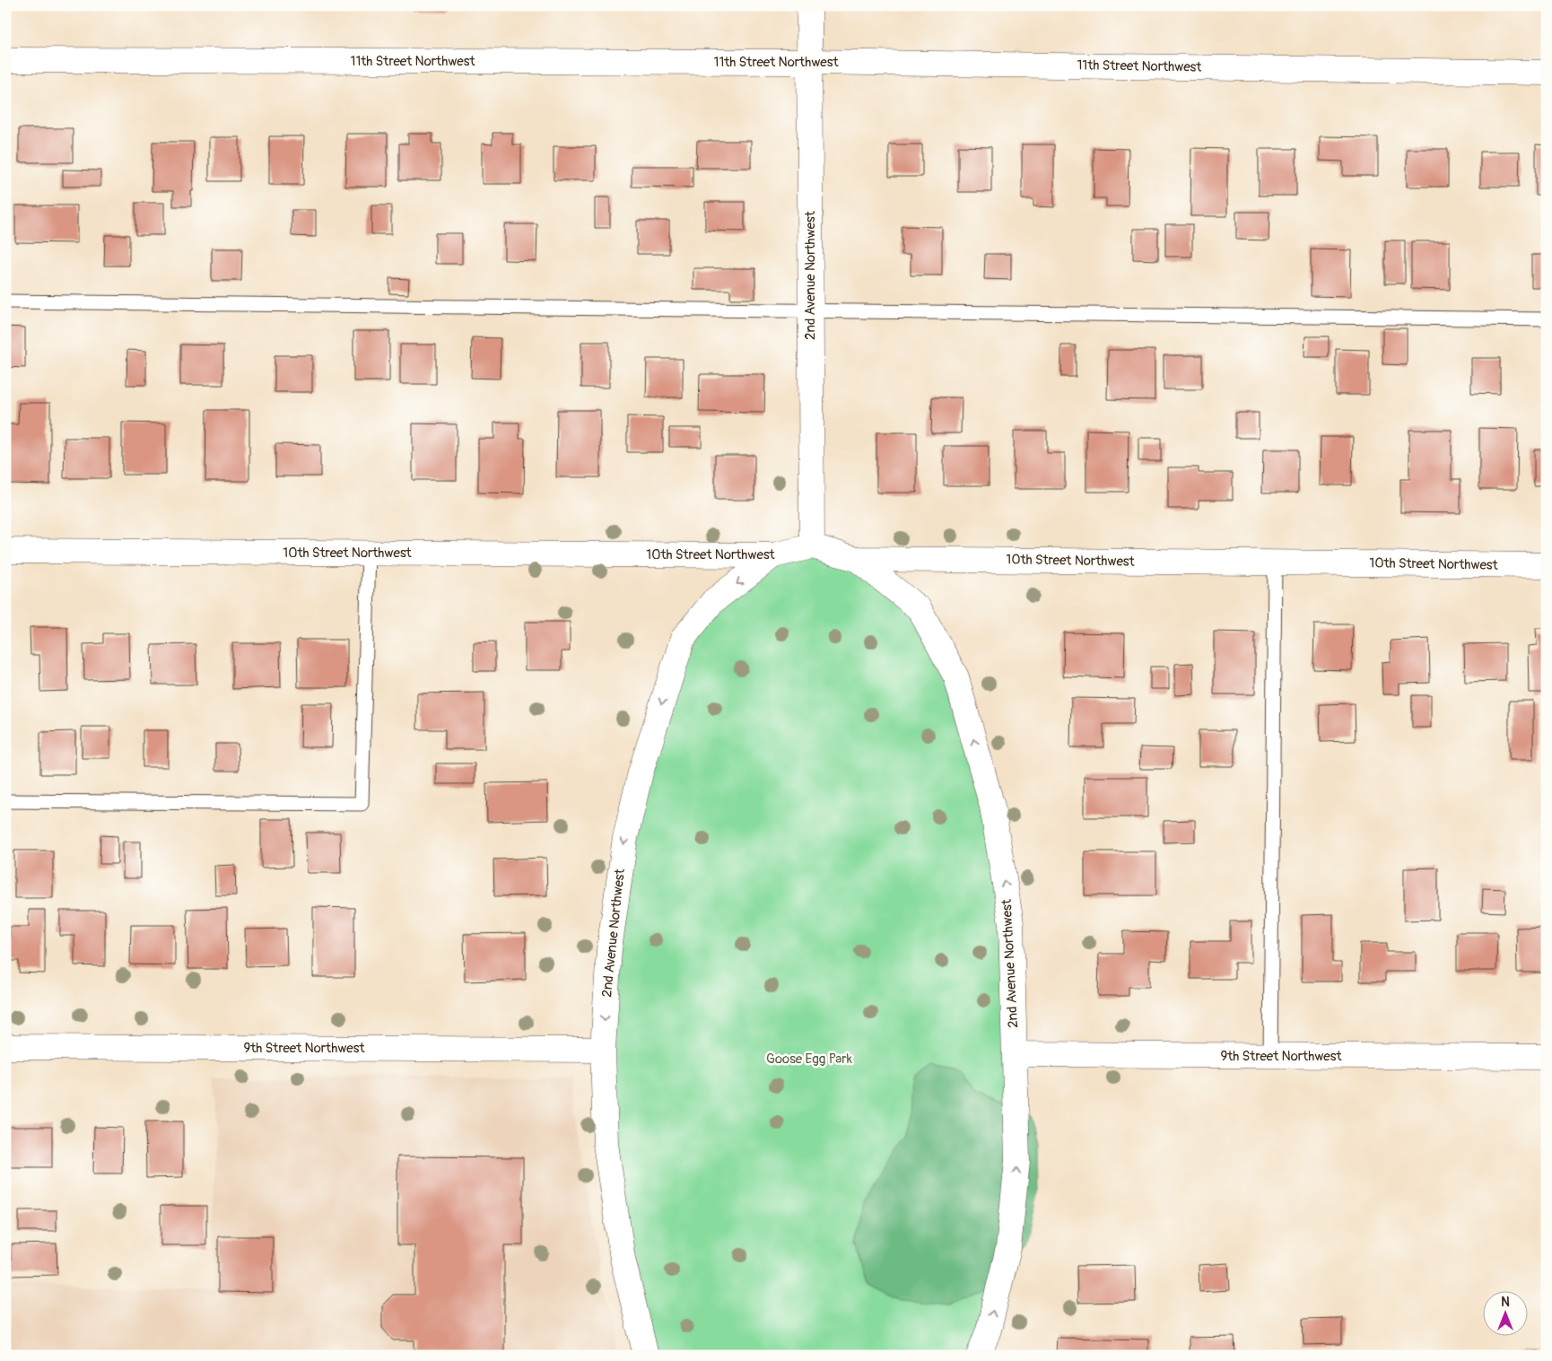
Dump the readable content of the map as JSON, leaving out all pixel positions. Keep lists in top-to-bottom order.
{
  "streets": {
    "street": [
      "11th Street Northwest",
      "2nd Avenue Northwest",
      "10th Street Northwest",
      "9th Street Northwest"
    ]
  },
  "crossings": [
    ["11th Street Northwest", "2nd Avenue Northwest"],
    ["2nd Avenue Northwest", "10th Street Northwest"],
    ["2nd Avenue Northwest", "9th Street Northwest"]
  ],
  "parks": ["Goose Egg Park"],
  "north": "top"
}
